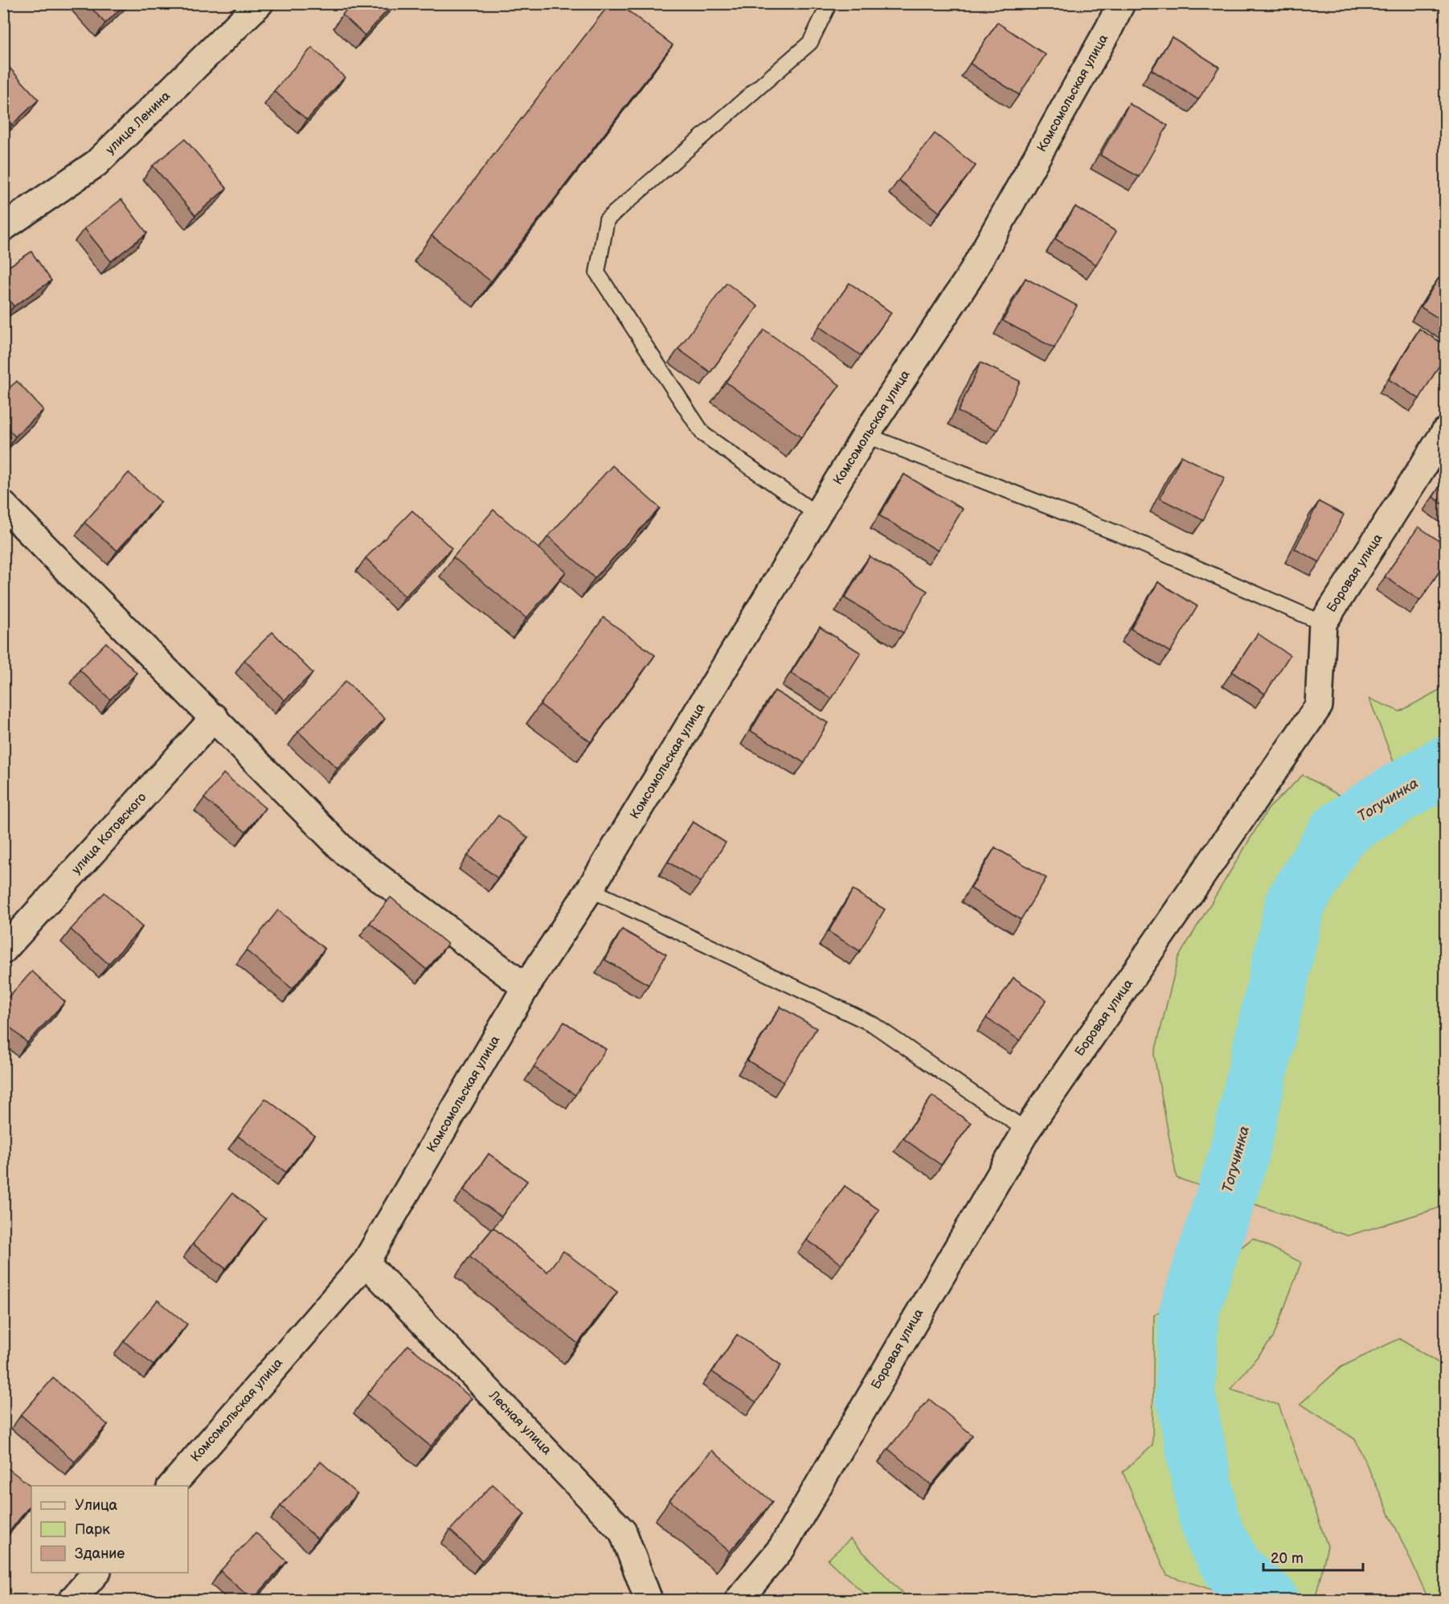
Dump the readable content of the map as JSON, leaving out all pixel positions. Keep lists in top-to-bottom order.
{
  "streets": {
    "street": [
      "Комсомольская улица",
      "улица Ленина",
      "Боровая улица",
      "улица Котовского",
      "Лесная улица"
    ]
  },
  "crossings": [
    ["Комсомольская улица", "Лесная улица"]
  ],
  "water": ["Тогучинка"],
  "legend": ["Улица", "Парк", "Здание"],
  "scale_bar": "20 m"
}
